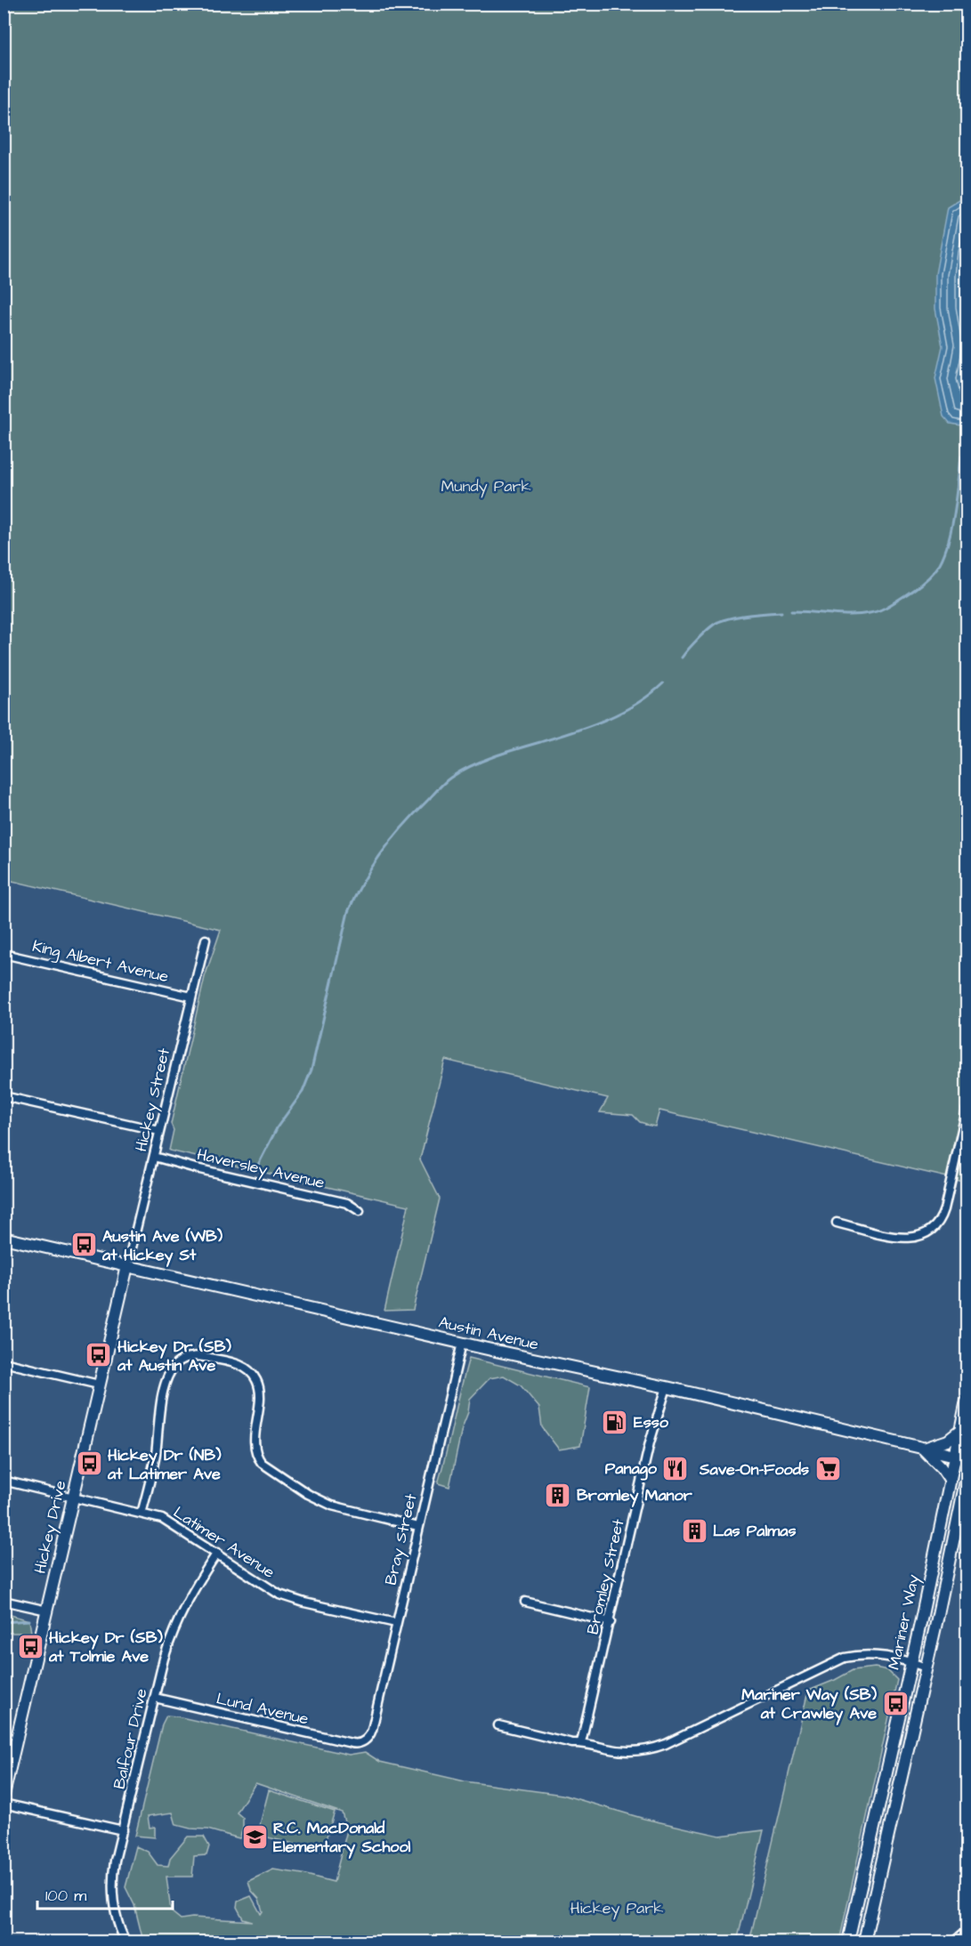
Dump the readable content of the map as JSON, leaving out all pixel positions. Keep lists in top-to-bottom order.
{
  "streets": {
    "main road": ["Austin Avenue", "Hickey Drive", "Mariner Way"],
    "street": [
      "King Albert Avenue",
      "Hickey Street",
      "Haversley Avenue",
      "Bray Street",
      "Latimer Avenue",
      "Bromley Street",
      "Lund Avenue",
      "Balfour Drive"
    ]
  },
  "crossings": [
    ["King Albert Avenue", "Hickey Street"],
    ["Hickey Street", "Haversley Avenue"],
    ["Hickey Street", "Austin Avenue"],
    ["Hickey Street", "Hickey Drive"],
    ["Austin Avenue", "Hickey Drive"],
    ["Austin Avenue", "Bray Street"],
    ["Austin Avenue", "Bromley Street"],
    ["Austin Avenue", "Mariner Way"],
    ["Hickey Drive", "Latimer Avenue"],
    ["Bray Street", "Latimer Avenue"],
    ["Bray Street", "Lund Avenue"],
    ["Latimer Avenue", "Balfour Drive"],
    ["Lund Avenue", "Balfour Drive"]
  ],
  "parks": ["Mundy Park", "Hickey Park"],
  "places": {
    "bus stop": [
      "Austin Ave (WB) at Hickey St",
      "Hickey Dr (SB) at Austin Ave",
      "Hickey Dr (NB) at Latimer Ave",
      "Hickey Dr (SB) at Tolmie Ave",
      "Mariner Way (SB) at Crawley Ave"
    ],
    "fuel station": ["Esso"],
    "restaurant": ["Panago"],
    "supermarket": ["Save-On-Foods"],
    "building": ["Bromley Manor", "Las Palmas"],
    "school or university": ["R.C. MacDonald Elementary School"]
  },
  "scale_bar": "100 m"
}
